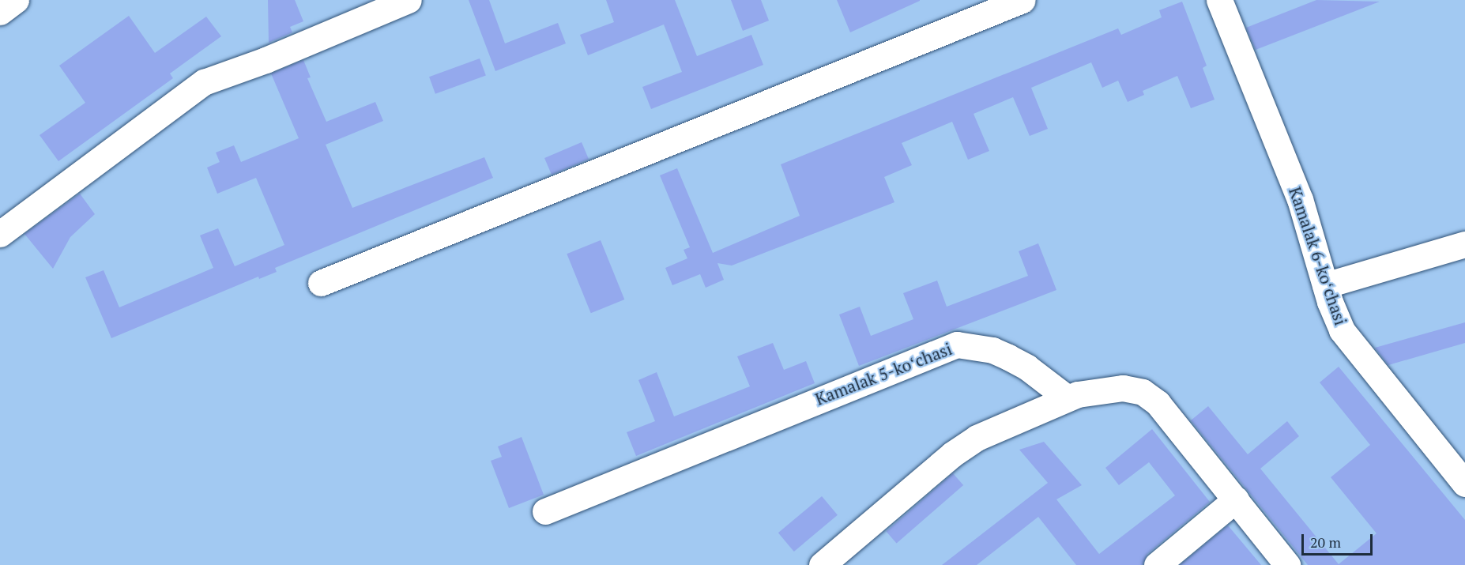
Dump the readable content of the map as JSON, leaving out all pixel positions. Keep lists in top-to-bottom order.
{
  "streets": {
    "street": ["Kamalak 6-koʻchasi", "Kamalak 5-koʻchasi"]
  },
  "scale_bar": "20 m"
}
